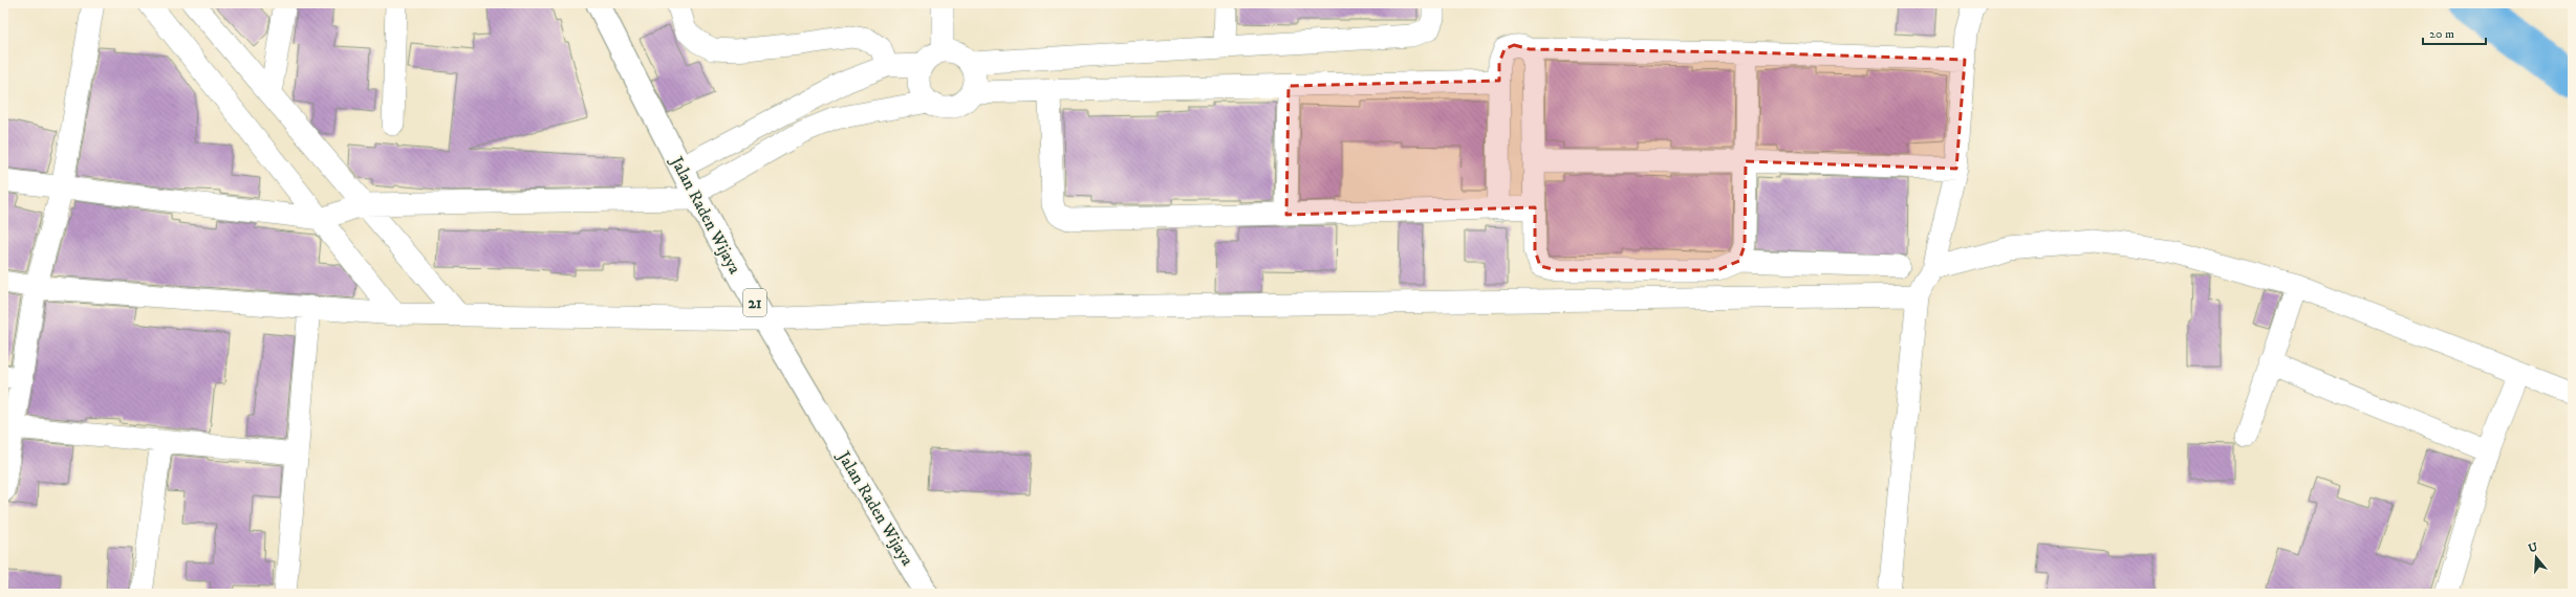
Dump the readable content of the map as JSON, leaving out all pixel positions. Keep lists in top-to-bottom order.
{
  "streets": {
    "highway": ["Jalan Raden Wijaya", "21"]
  },
  "scale_bar": "20 m",
  "north": "top"
}
